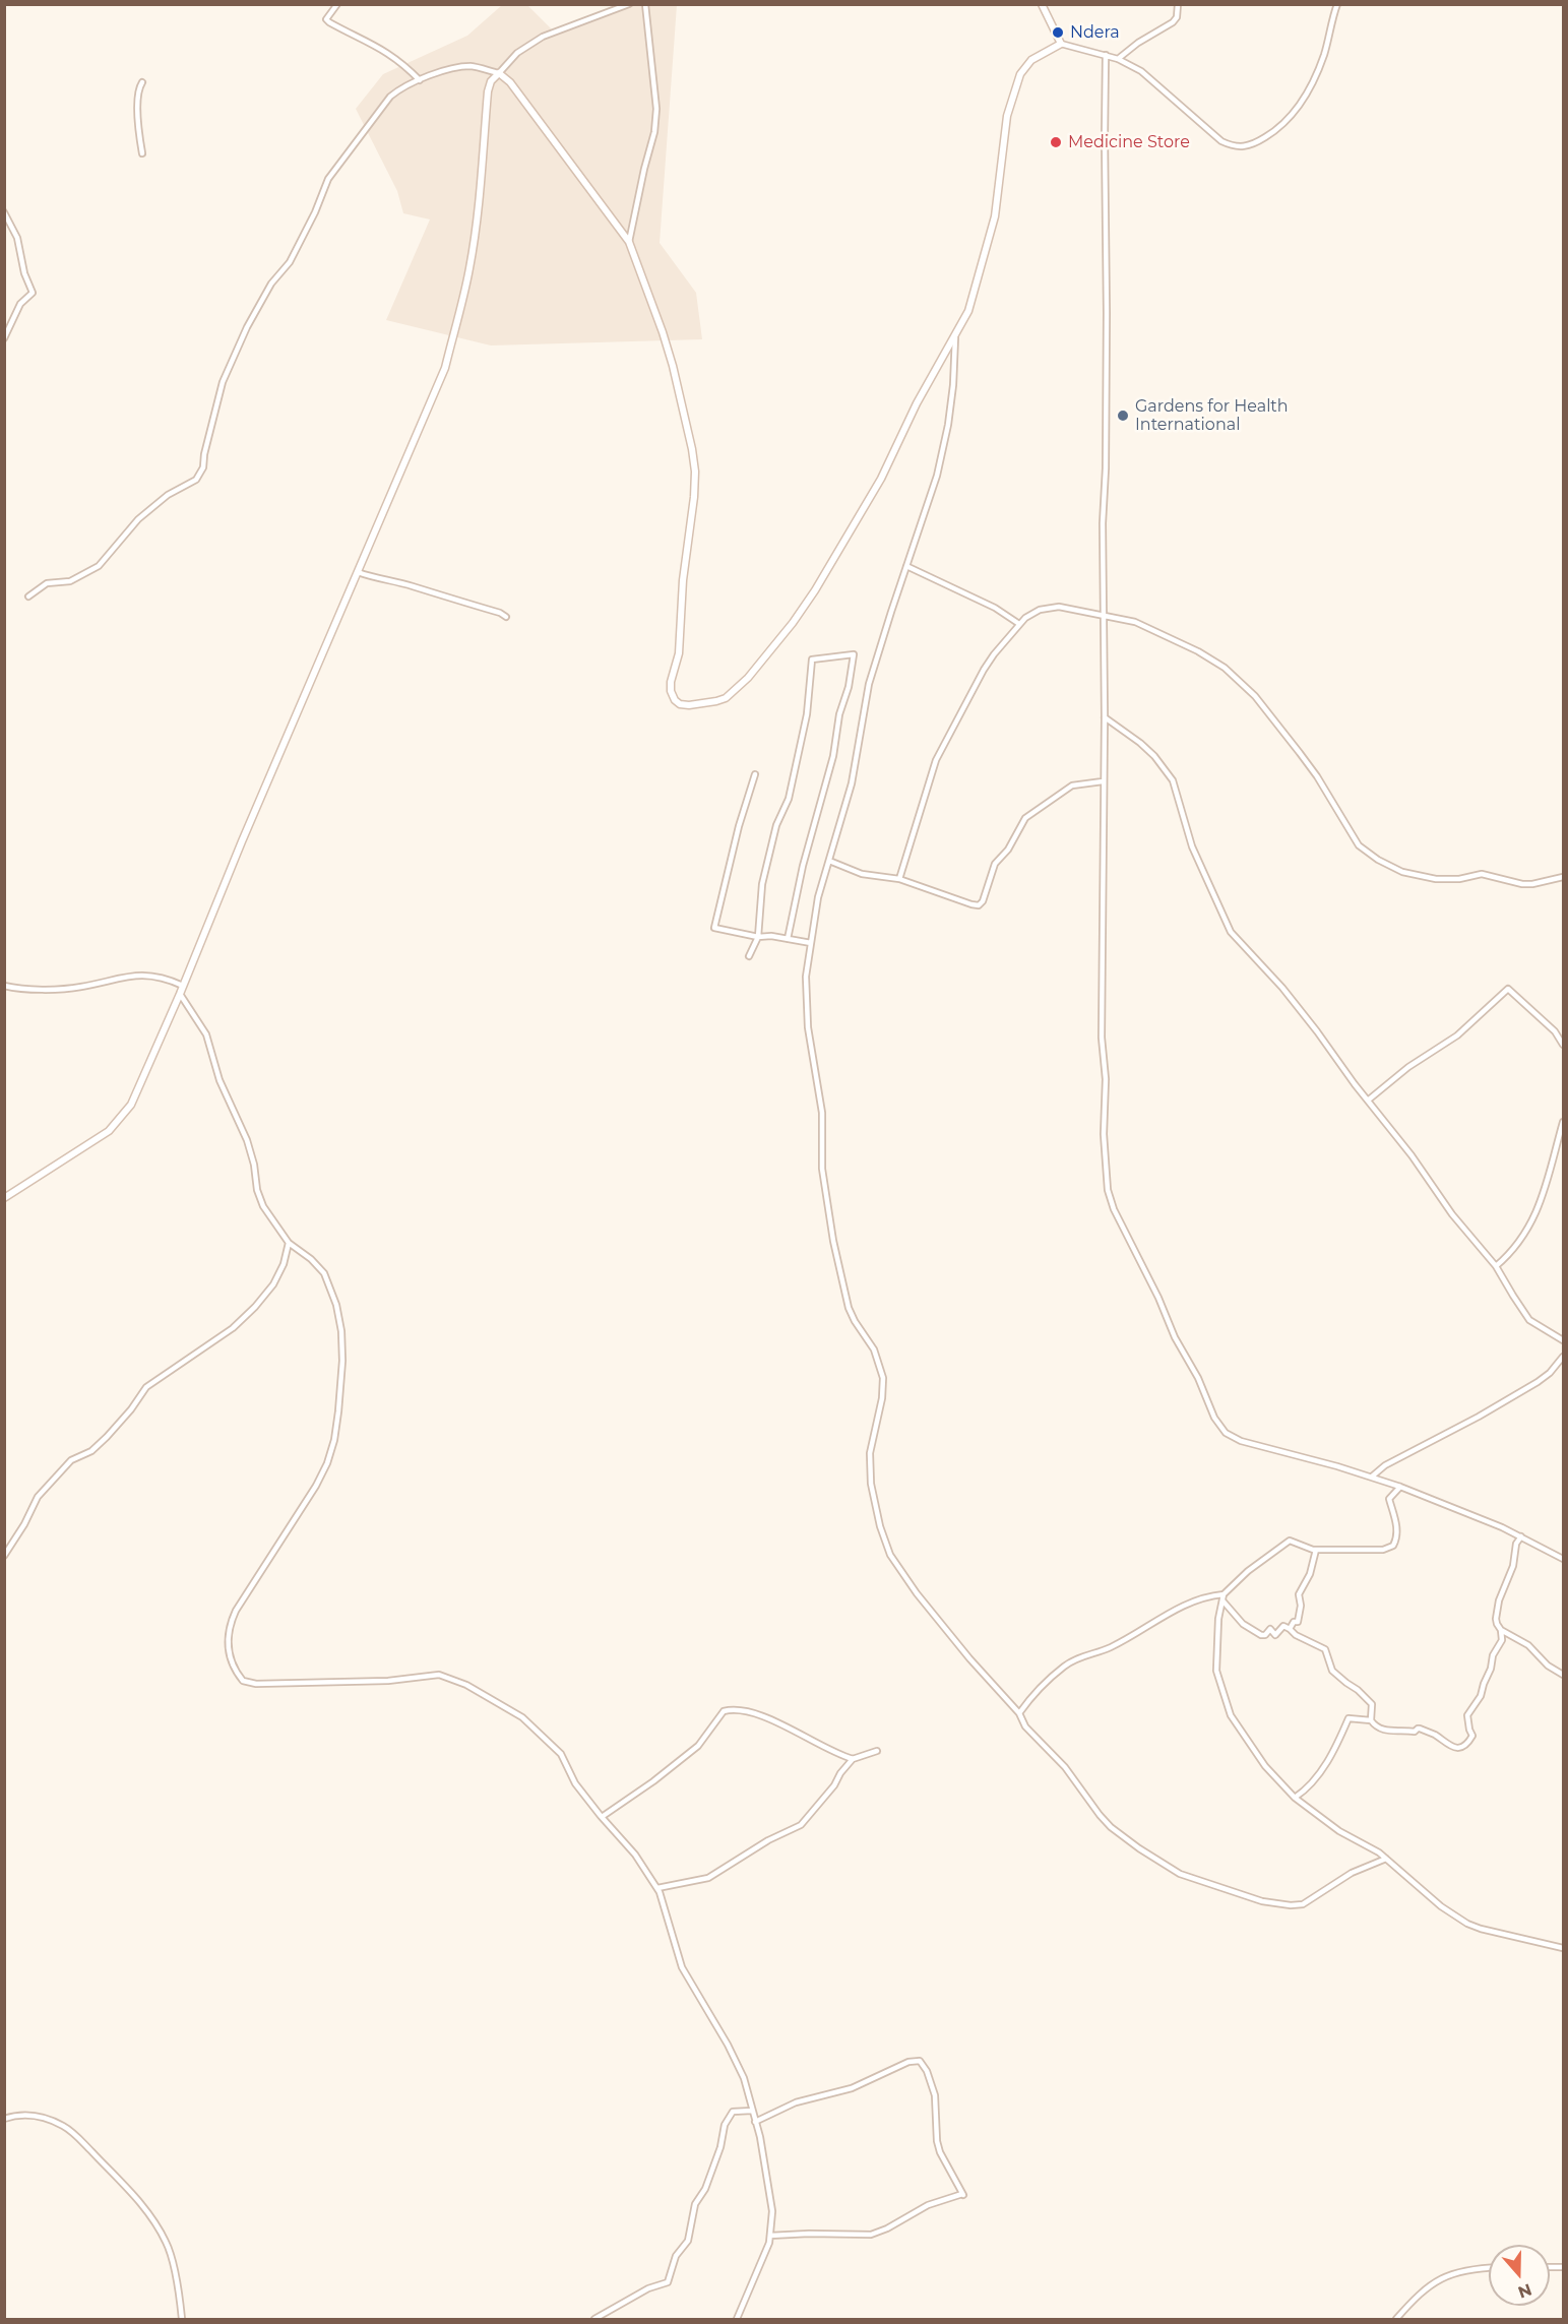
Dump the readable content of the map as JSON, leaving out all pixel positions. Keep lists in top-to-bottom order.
{
  "places": ["Ndera", "Medicine Store", "Gardens for Health International"],
  "north": "bottom"
}
